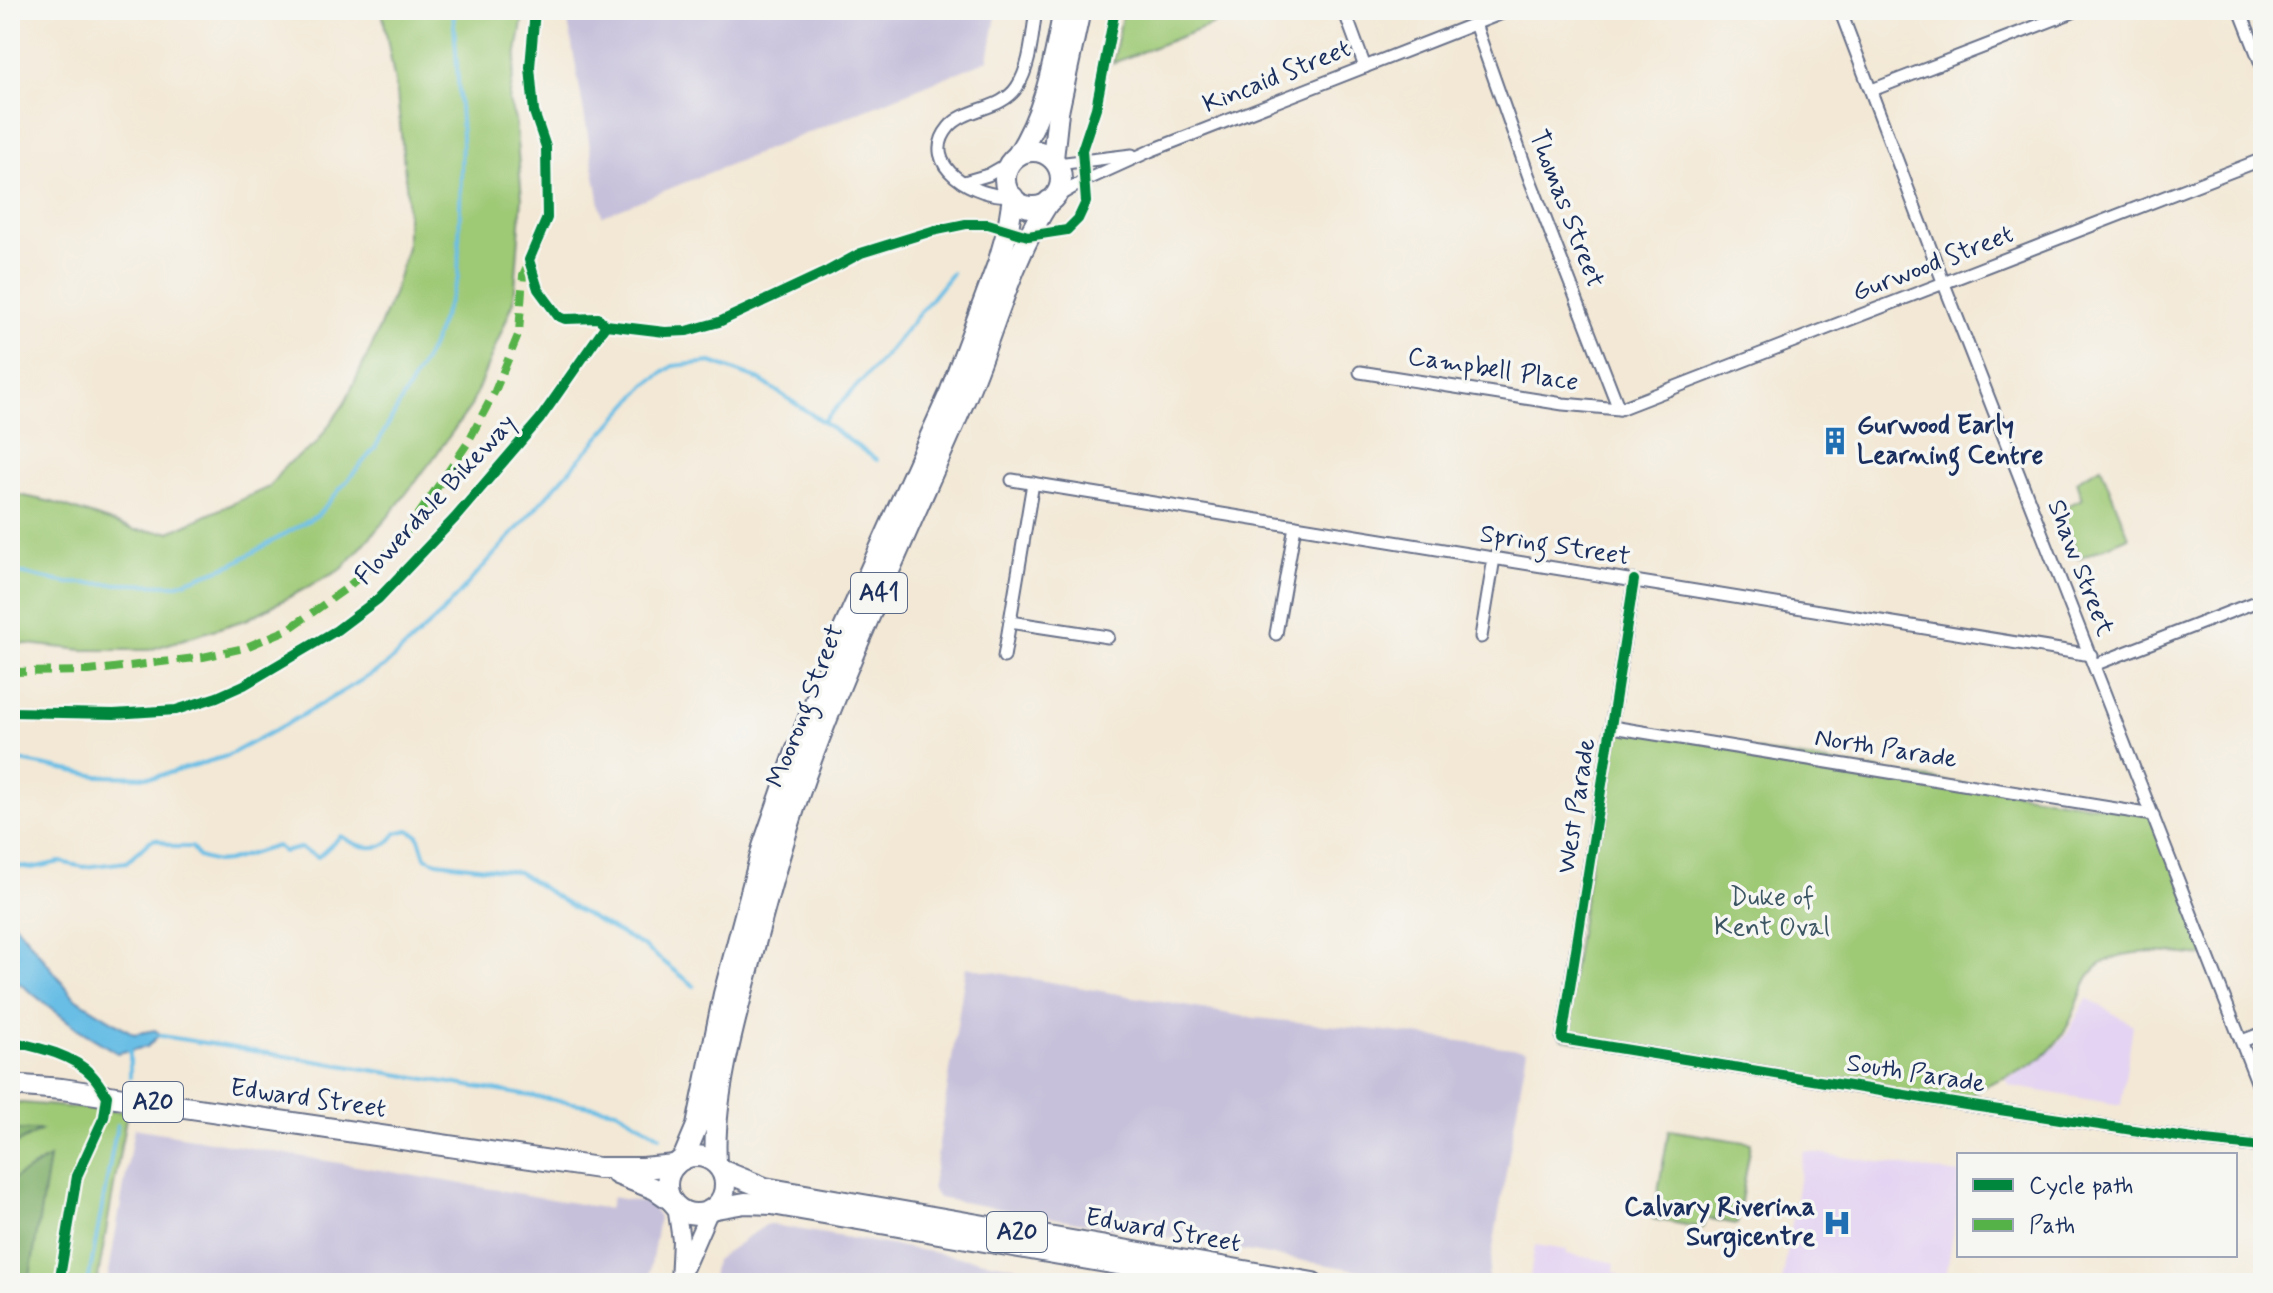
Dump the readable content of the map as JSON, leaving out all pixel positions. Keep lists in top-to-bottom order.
{
  "streets": {
    "highway": [
      "A41",
      "Moorong Street",
      "Edward Street",
      "A20"
    ],
    "street": [
      "Kincaid Street",
      "Thomas Street",
      "Gurwood Street",
      "Campbell Place",
      "Spring Street",
      "Shaw Street",
      "North Parade",
      "West Parade",
      "South Parade"
    ],
    "cycle path": ["Flowerdale Bikeway"]
  },
  "crossings": [
    ["Kincaid Street", "Thomas Street"],
    ["Kincaid Street", "A41"],
    ["Kincaid Street", "Moorong Street"],
    ["Thomas Street", "Gurwood Street"],
    ["Thomas Street", "Campbell Place"],
    ["Gurwood Street", "Campbell Place"],
    ["Gurwood Street", "Shaw Street"],
    ["Spring Street", "Shaw Street"],
    ["Spring Street", "West Parade"],
    ["Shaw Street", "North Parade"],
    ["A41", "Moorong Street"],
    ["A41", "Edward Street"],
    ["A41", "A20"],
    ["Moorong Street", "Edward Street"],
    ["Moorong Street", "A20"],
    ["North Parade", "West Parade"],
    ["West Parade", "South Parade"],
    ["Edward Street", "A20"]
  ],
  "parks": ["Duke of Kent Oval"],
  "places": {
    "building": ["Gurwood Early Learning Centre"],
    "hospital": ["Calvary Riverina Surgicentre"]
  },
  "legend": ["Cycle path", "Path"]
}
